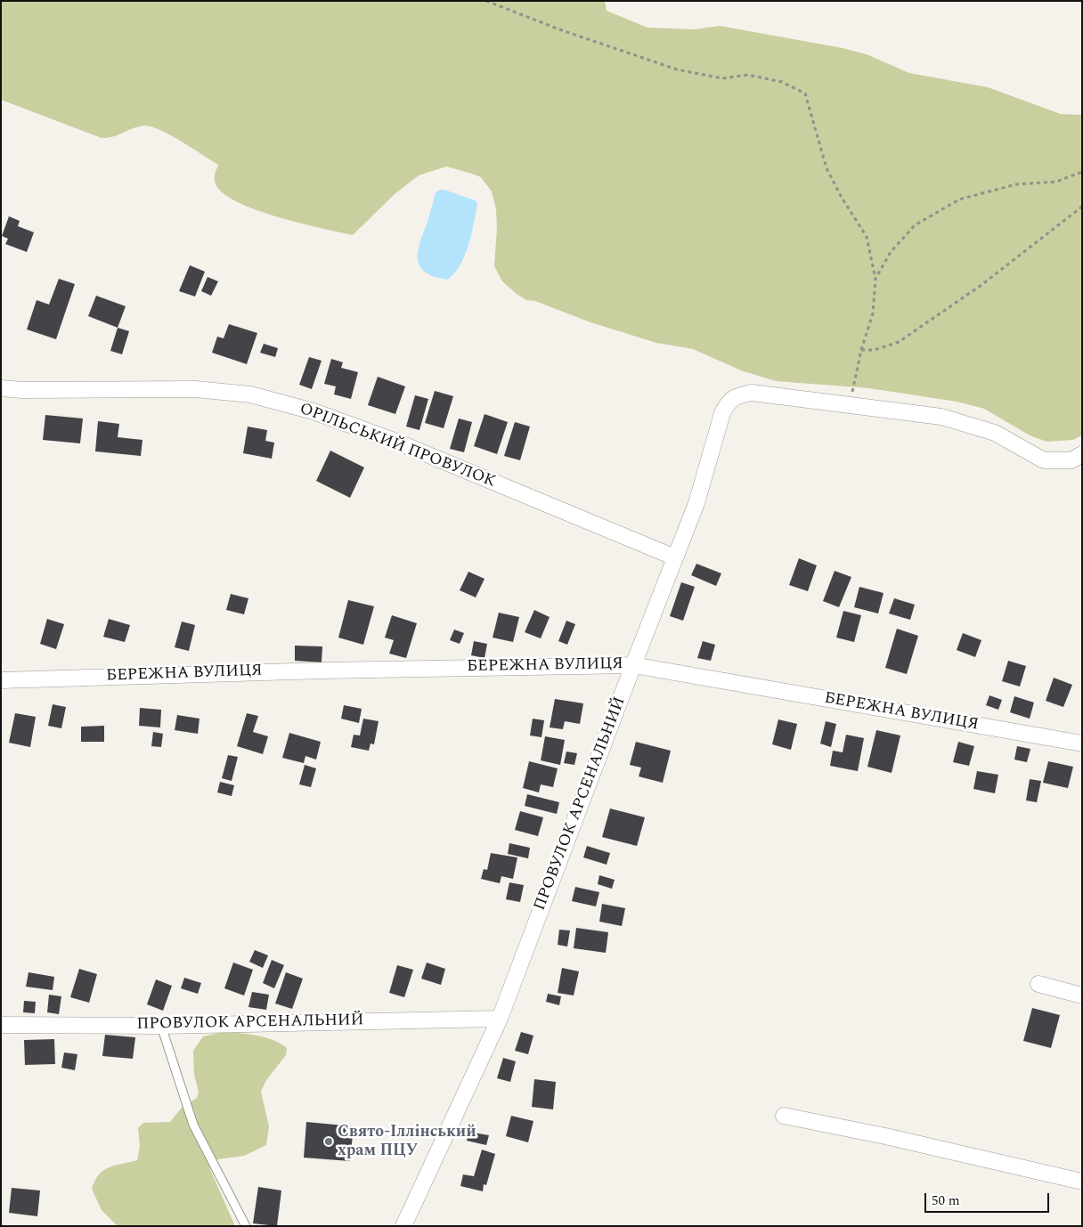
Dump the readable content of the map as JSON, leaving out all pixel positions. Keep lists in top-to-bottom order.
{
  "streets": {
    "street": ["ОРІЛЬСЬКИЙ ПРОВУЛОК", "БЕРЕЖНА ВУЛИЦЯ", "ПРОВУЛОК АРСЕНАЛЬНИЙ"]
  },
  "crossings": [
    ["ОРІЛЬСЬКИЙ ПРОВУЛОК", "ПРОВУЛОК АРСЕНАЛЬНИЙ"],
    ["БЕРЕЖНА ВУЛИЦЯ", "ПРОВУЛОК АРСЕНАЛЬНИЙ"]
  ],
  "places": ["Свято-Іллінський храм ПЦУ"],
  "scale_bar": "50 m"
}
